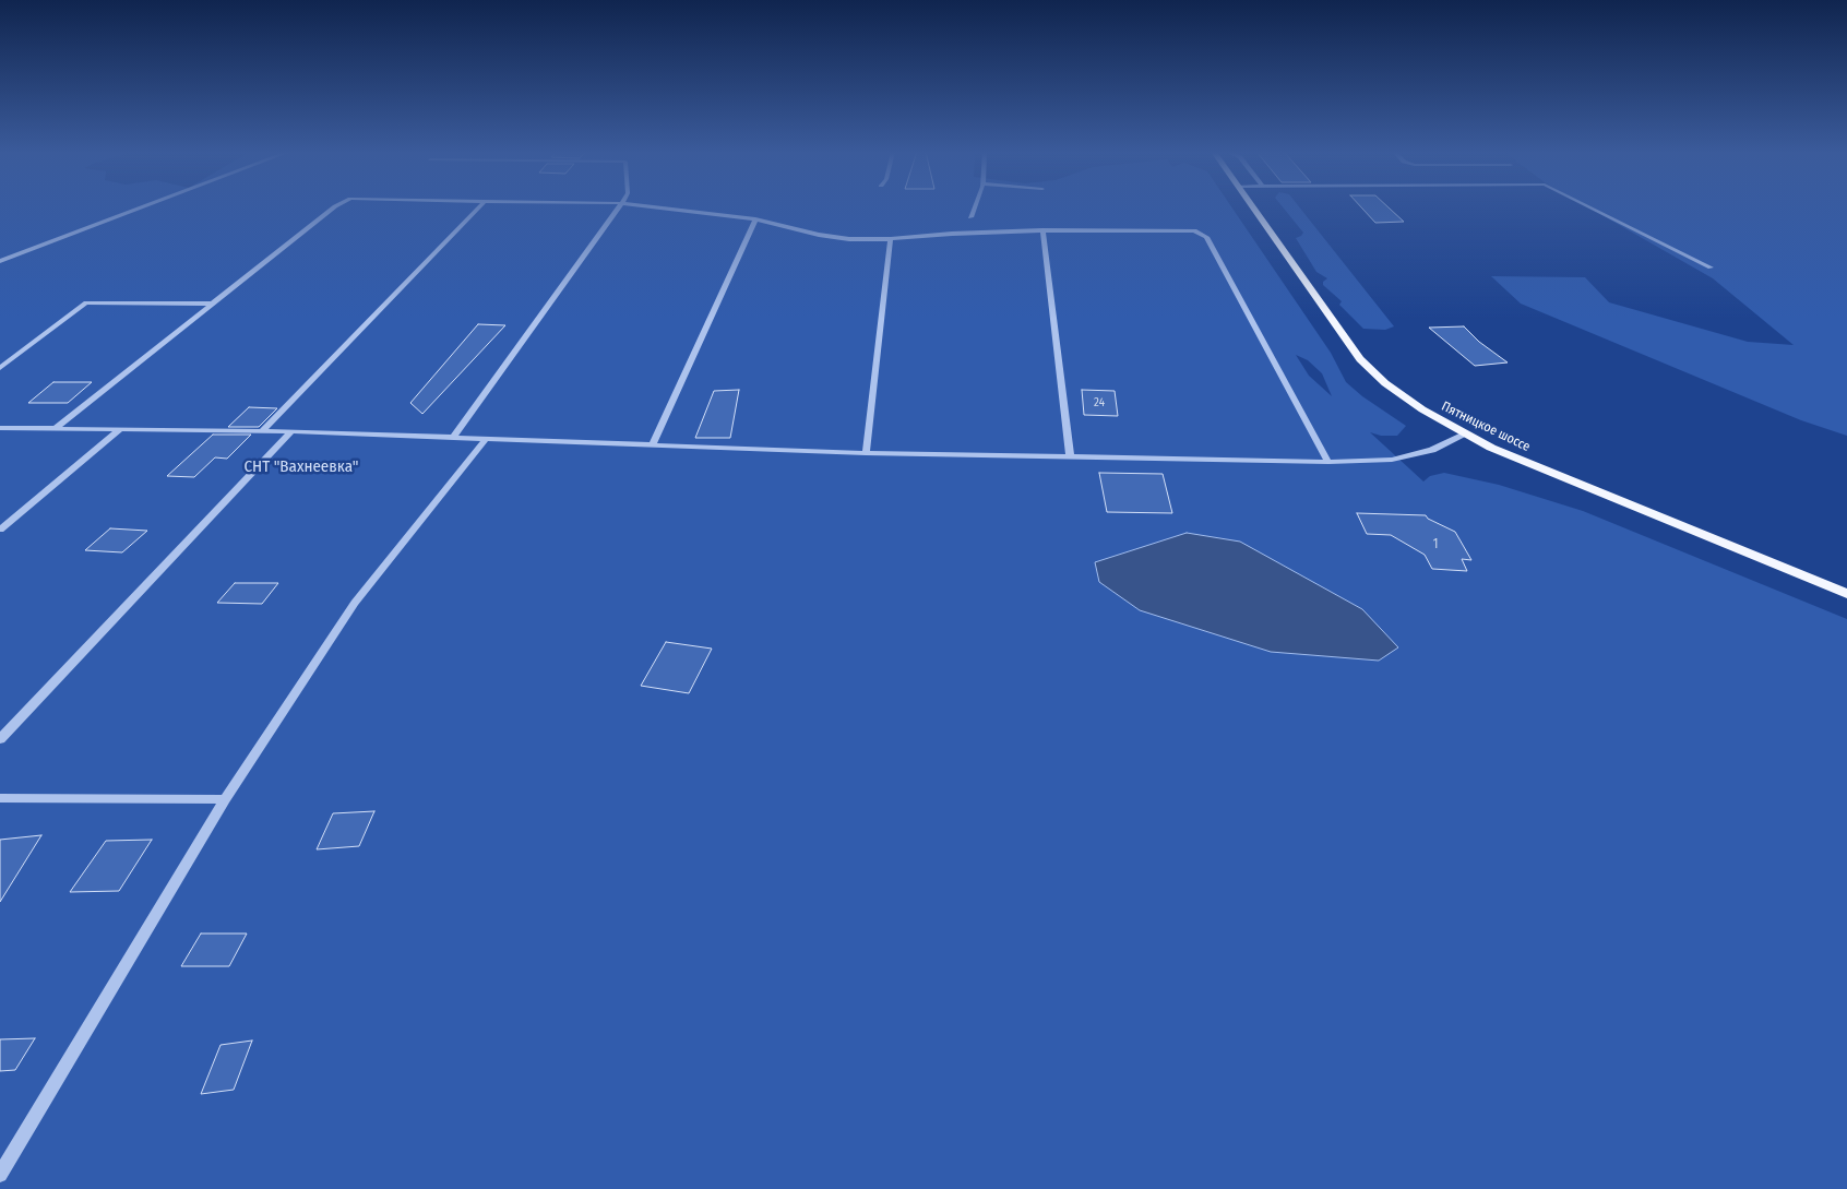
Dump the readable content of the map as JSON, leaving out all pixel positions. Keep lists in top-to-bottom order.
{
  "streets": {
    "main road": ["Пятницкое шоссе"]
  },
  "parks": ["СНТ \"Вахнеевка\""],
  "house_numbers": ["24", "1"]
}
